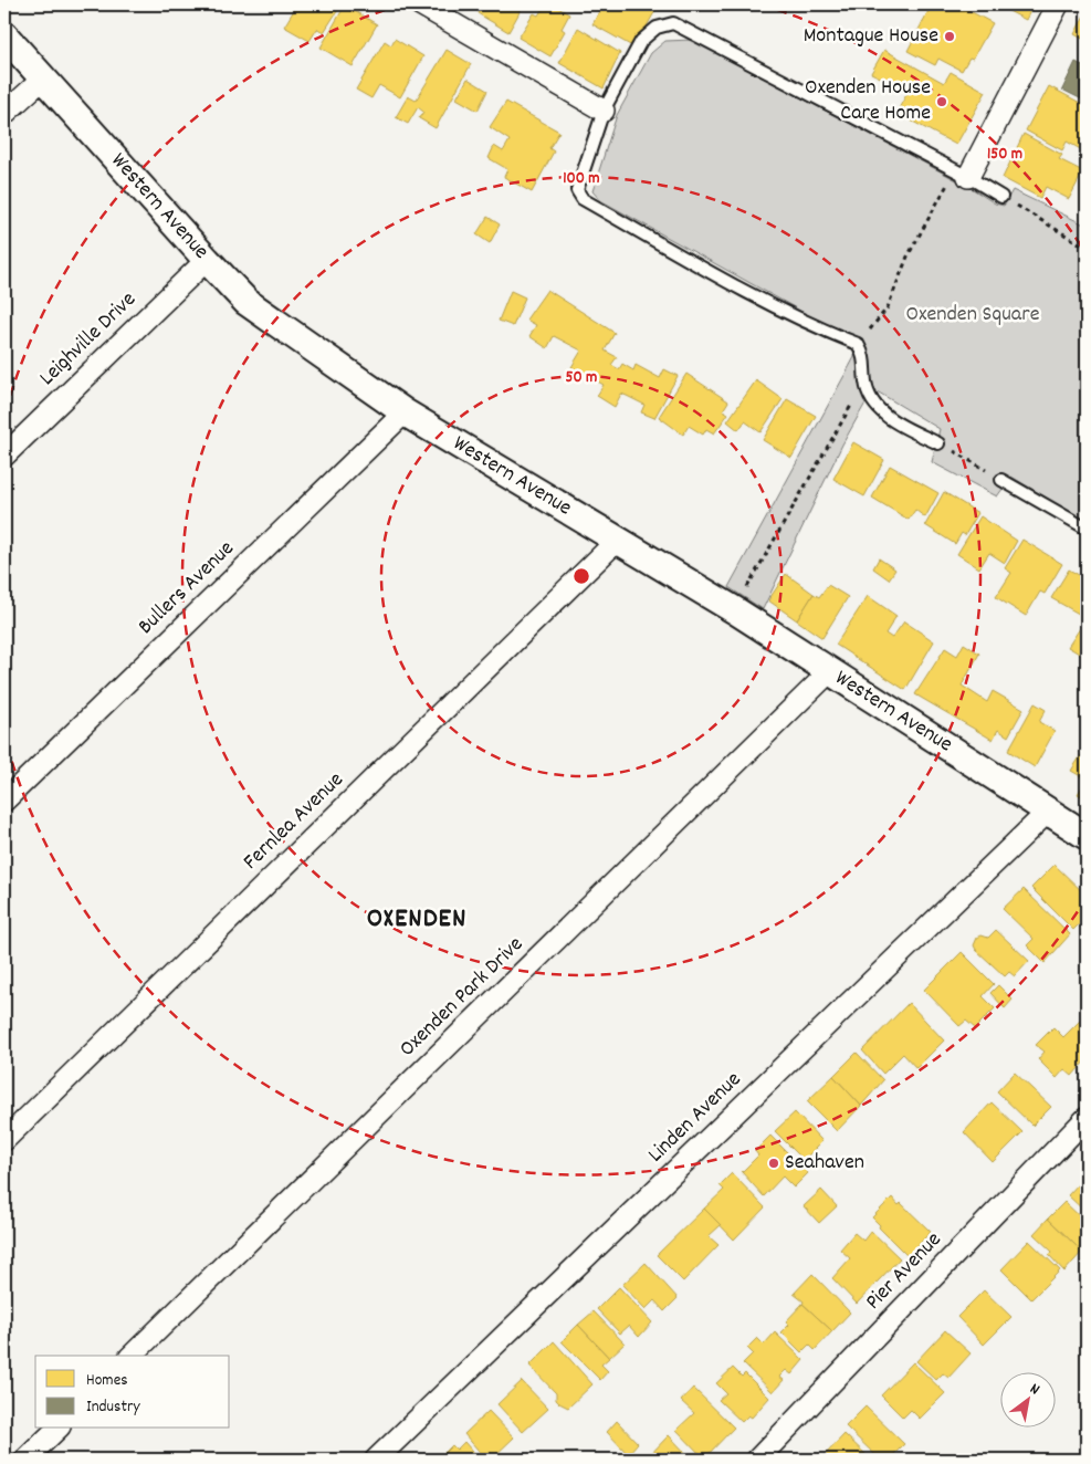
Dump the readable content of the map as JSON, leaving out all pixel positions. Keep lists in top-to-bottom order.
{
  "streets": {
    "street": [
      "Western Avenue",
      "Leighville Drive",
      "Bullers Avenue",
      "Fernlea Avenue",
      "Oxenden Park Drive",
      "Linden Avenue",
      "Pier Avenue"
    ]
  },
  "crossings": [
    ["Western Avenue", "Leighville Drive"],
    ["Western Avenue", "Bullers Avenue"],
    ["Western Avenue", "Fernlea Avenue"],
    ["Western Avenue", "Oxenden Park Drive"],
    ["Western Avenue", "Linden Avenue"]
  ],
  "districts": ["OXENDEN"],
  "parks": ["Oxenden Square"],
  "places": ["Montague House", "Oxenden House Care Home", "Seahaven"],
  "legend": ["Homes", "Industry"],
  "north": "top right",
  "rings": ["150 m", "100 m", "50 m"]
}
